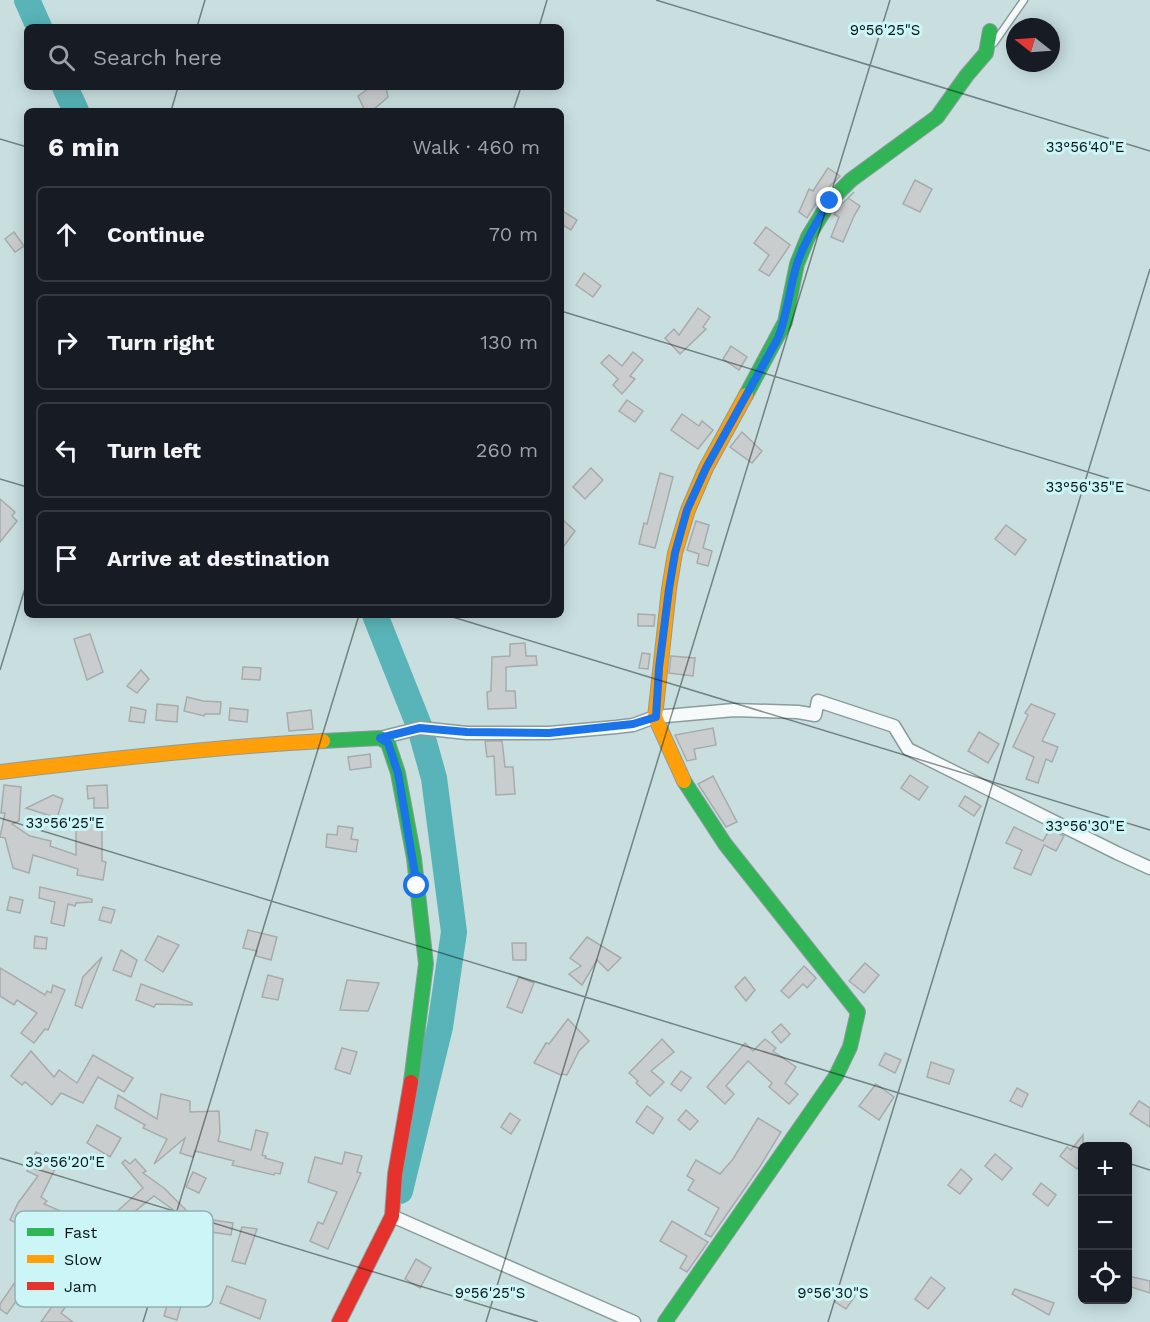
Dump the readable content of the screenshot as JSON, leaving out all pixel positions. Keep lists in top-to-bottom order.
{
  "legend": ["Fast", "Slow", "Jam"],
  "north": "left",
  "page": {
    "search": "Search here",
    "heading": ["6 min", "Walk · 460 m"],
    "list": [
      ["Continue", "70 m"],
      ["Turn right", "130 m"],
      ["Turn left", "260 m"],
      "Arrive at destination"
    ],
    "map_buttons": ["+", "−"]
  },
  "coordinates": [
    "9°56'25\"S",
    "33°56'40\"E",
    "33°56'35\"E",
    "33°56'25\"E",
    "33°56'30\"E",
    "33°56'20\"E",
    "9°56'30\"S"
  ]
}
